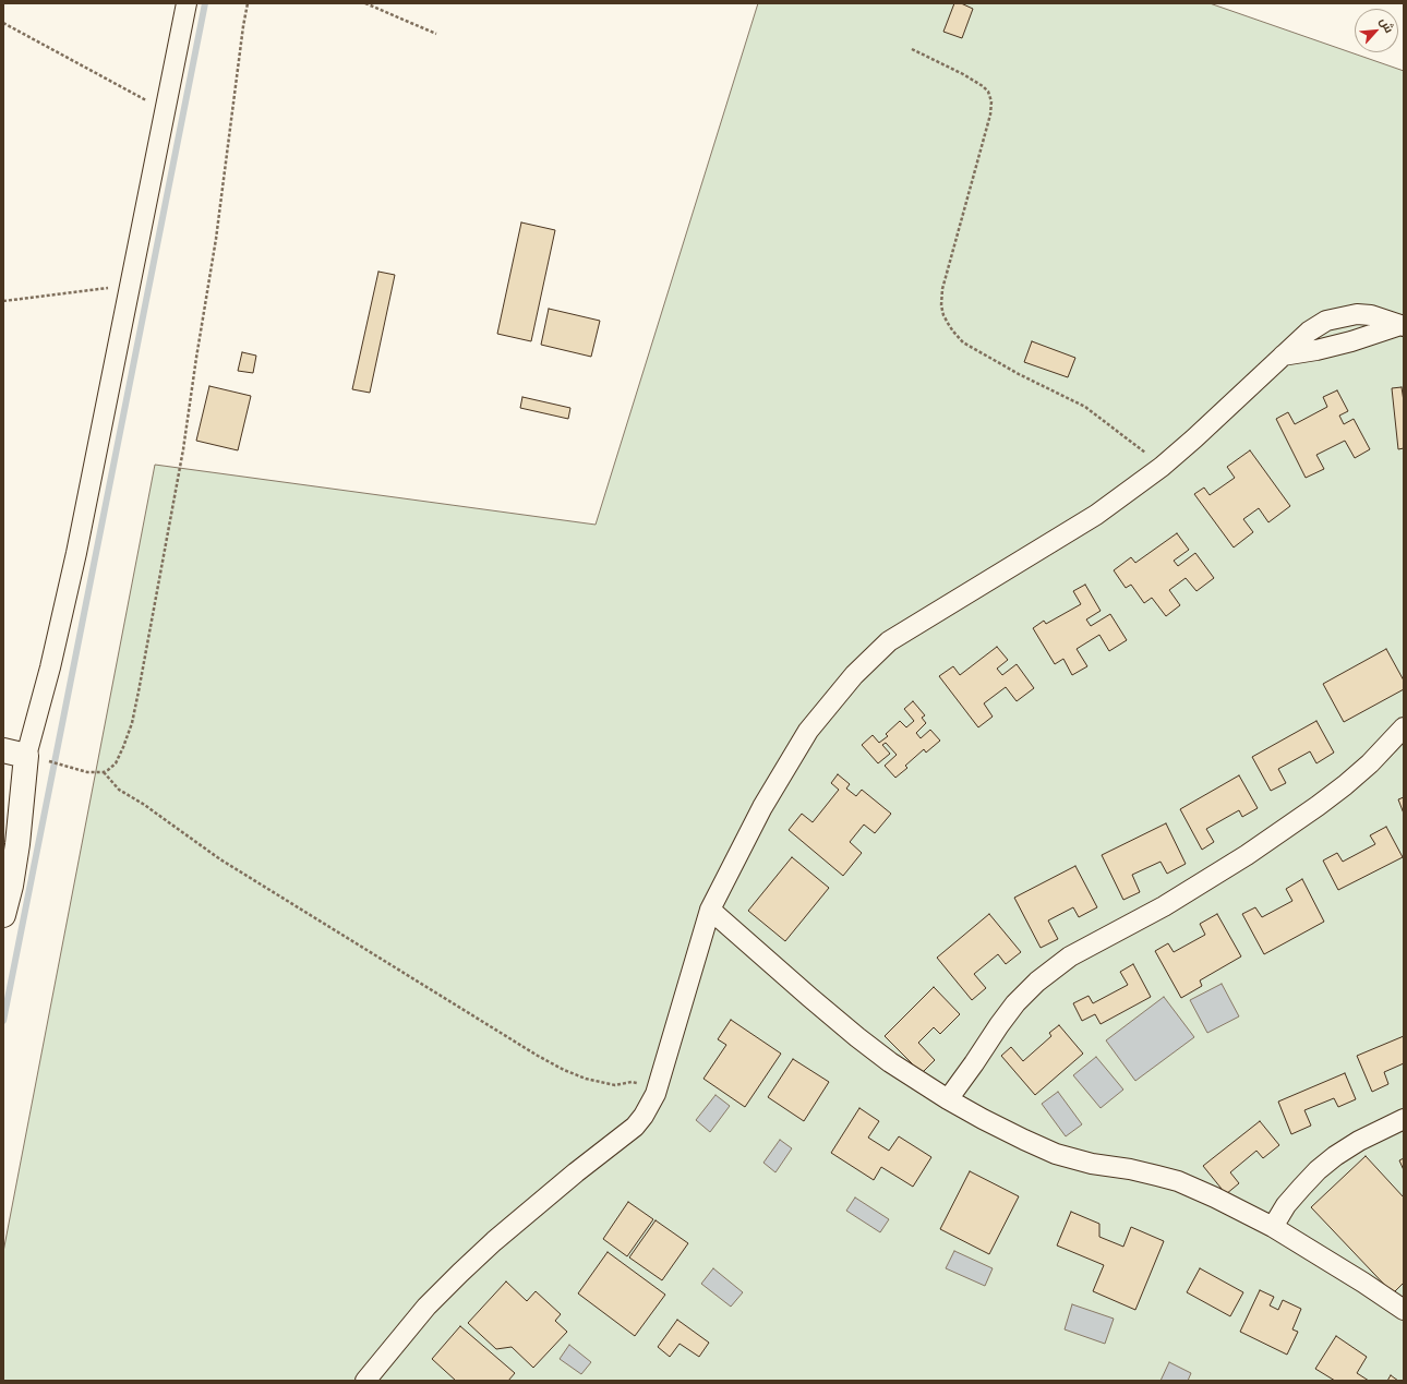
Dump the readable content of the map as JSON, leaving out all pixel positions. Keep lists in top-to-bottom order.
{
  "north": "top right"
}
